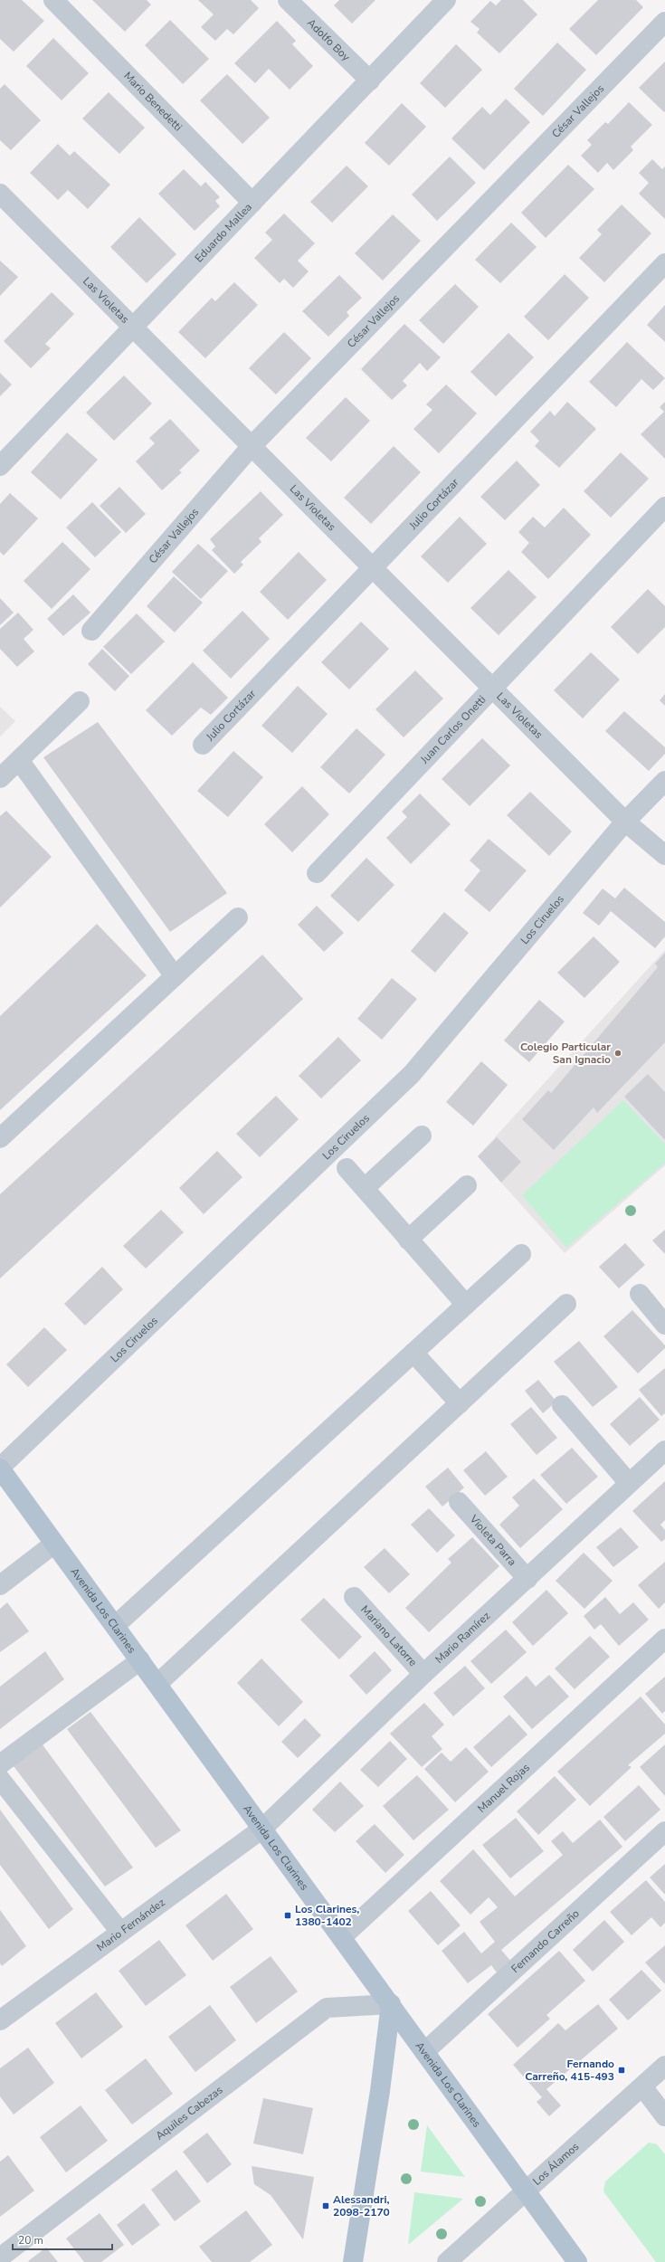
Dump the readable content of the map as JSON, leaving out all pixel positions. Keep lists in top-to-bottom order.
{
  "streets": {
    "main road": ["Avenida Los Clarines"],
    "street": [
      "Adolfo Boy",
      "Mario Benedetti",
      "César Vallejos",
      "Eduardo Mallea",
      "Las Violetas",
      "Julio Cortázar",
      "Juan Carlos Onetti",
      "Los Ciruelos",
      "Violeta Parra",
      "Mariano Latorre",
      "Mario Ramírez",
      "Manuel Rojas",
      "Mario Fernández",
      "Fernando Carreño",
      "Aquiles Cabezas",
      "Los Álamos"
    ]
  },
  "crossings": [
    ["Adolfo Boy", "Eduardo Mallea"],
    ["Mario Benedetti", "Eduardo Mallea"],
    ["César Vallejos", "Las Violetas"],
    ["Eduardo Mallea", "Las Violetas"],
    ["Las Violetas", "Julio Cortázar"],
    ["Las Violetas", "Juan Carlos Onetti"],
    ["Las Violetas", "Los Ciruelos"],
    ["Los Ciruelos", "Avenida Los Clarines"],
    ["Violeta Parra", "Mario Ramírez"],
    ["Avenida Los Clarines", "Mario Ramírez"],
    ["Avenida Los Clarines", "Manuel Rojas"],
    ["Avenida Los Clarines", "Mario Fernández"],
    ["Avenida Los Clarines", "Fernando Carreño"],
    ["Avenida Los Clarines", "Aquiles Cabezas"],
    ["Avenida Los Clarines", "Los Álamos"],
    ["Mariano Latorre", "Mario Ramírez"],
    ["Mario Ramírez", "Mario Fernández"]
  ],
  "places": {
    "other": ["Colegio Particular San Ignacio"],
    "transit": ["Los Clarines, 1380-1402", "Fernando Carreño, 415-493", "Alessandri, 2098-2170"]
  },
  "scale_bar": "20 m"
}
